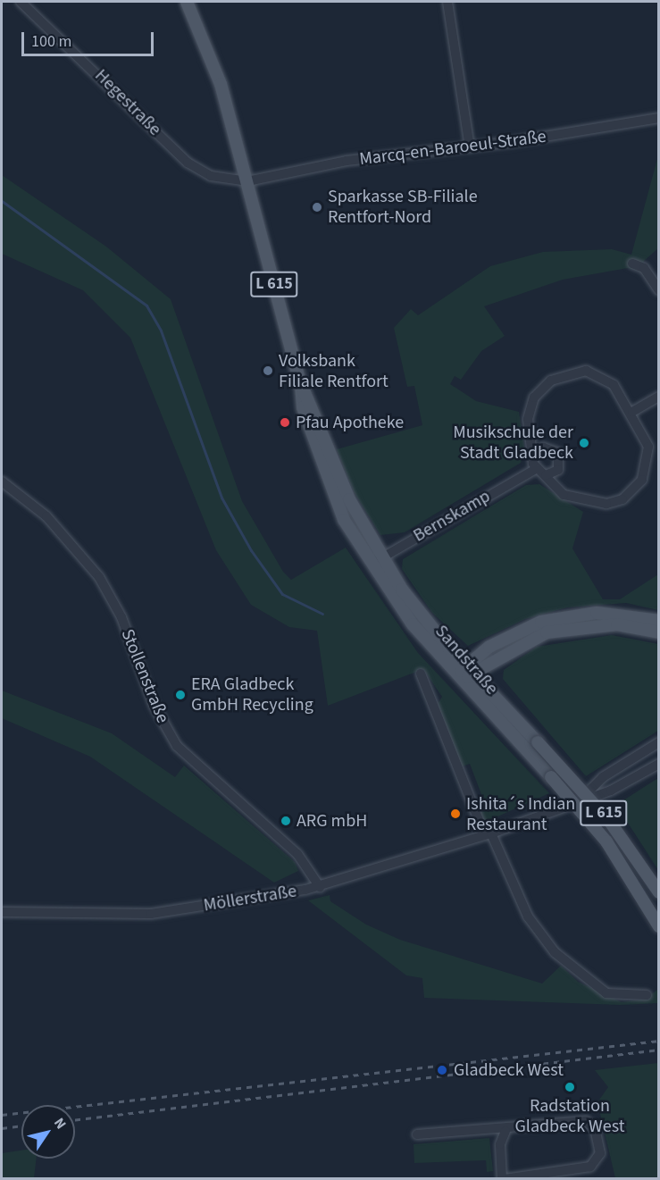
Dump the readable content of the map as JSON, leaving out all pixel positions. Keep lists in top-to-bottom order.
{
  "streets": {
    "main road": ["L 615", "Sandstraße"],
    "street": [
      "Hegestraße",
      "Marcq-en-Baroeul-Straße",
      "Bernskamp",
      "Stollenstraße",
      "Möllerstraße"
    ]
  },
  "crossings": [
    ["Hegestraße", "Marcq-en-Baroeul-Straße"],
    ["Hegestraße", "L 615"],
    ["Hegestraße", "Sandstraße"],
    ["Marcq-en-Baroeul-Straße", "L 615"],
    ["Marcq-en-Baroeul-Straße", "Sandstraße"],
    ["L 615", "Sandstraße"],
    ["Bernskamp", "Sandstraße"],
    ["Stollenstraße", "Möllerstraße"]
  ],
  "places": [
    "Sparkasse SB-Filiale Rentfort-Nord",
    "Volksbank Filiale Rentfort",
    "Pfau Apotheke",
    "Musikschule der Stadt Gladbeck",
    "ERA Gladbeck GmbH Recycling",
    "Ishita´s Indian Restaurant",
    "ARG mbH",
    "Gladbeck West",
    "Radstation Gladbeck West"
  ],
  "scale_bar": "100 m",
  "north": "top right"
}
